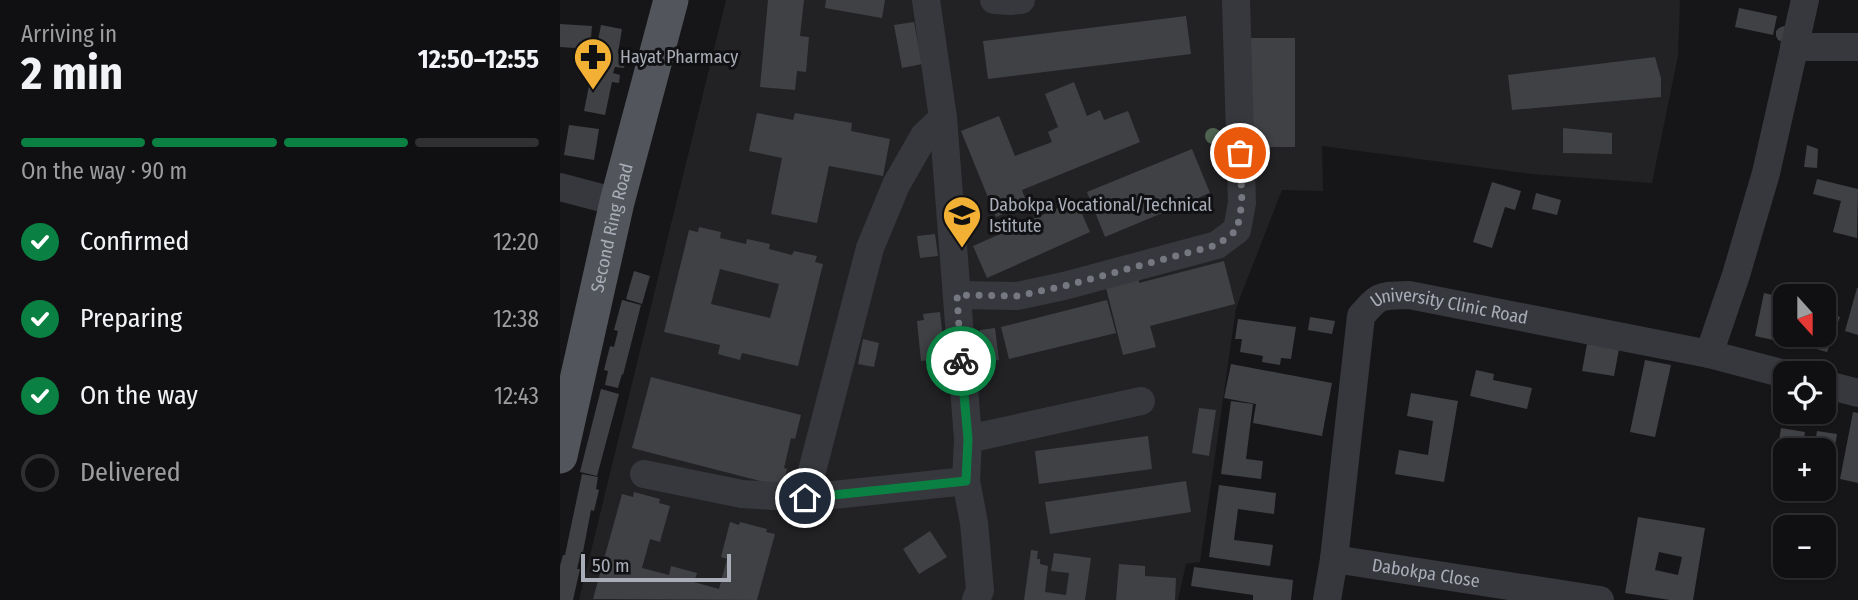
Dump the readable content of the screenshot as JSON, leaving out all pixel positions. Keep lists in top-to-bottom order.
{
  "streets": {
    "main road": ["Second Ring Road"],
    "street": ["University Clinic Road", "Dabokpa Close"]
  },
  "crossings": [
    ["University Clinic Road", "Dabokpa Close"]
  ],
  "places": {
    "pharmacy": ["Hayat Pharmacy"],
    "school or university": ["Dabokpa Vocational/Technical Istitute"]
  },
  "scale_bar": "50 m",
  "north": "bottom",
  "page": {
    "heading": ["2 min", "Arriving in", "12:50–12:55"],
    "bar": "On the way · 90 m",
    "list": [
      ["Confirmed", "12:20"],
      ["Preparing", "12:38"],
      ["On the way", "12:43"],
      "Delivered"
    ],
    "map_buttons": ["+", "−"],
    "scale": "50 m"
  }
}
